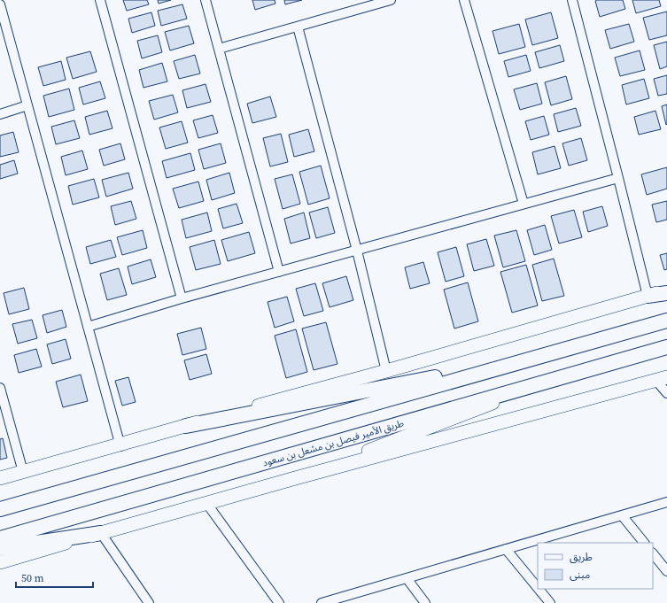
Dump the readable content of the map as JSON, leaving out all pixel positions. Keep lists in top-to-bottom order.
{
  "streets": {
    "main road": ["طريق الأمير فيصل بن مشعل بن سعود"]
  },
  "legend": ["طريق", "مبنى"],
  "scale_bar": "50 m"
}
